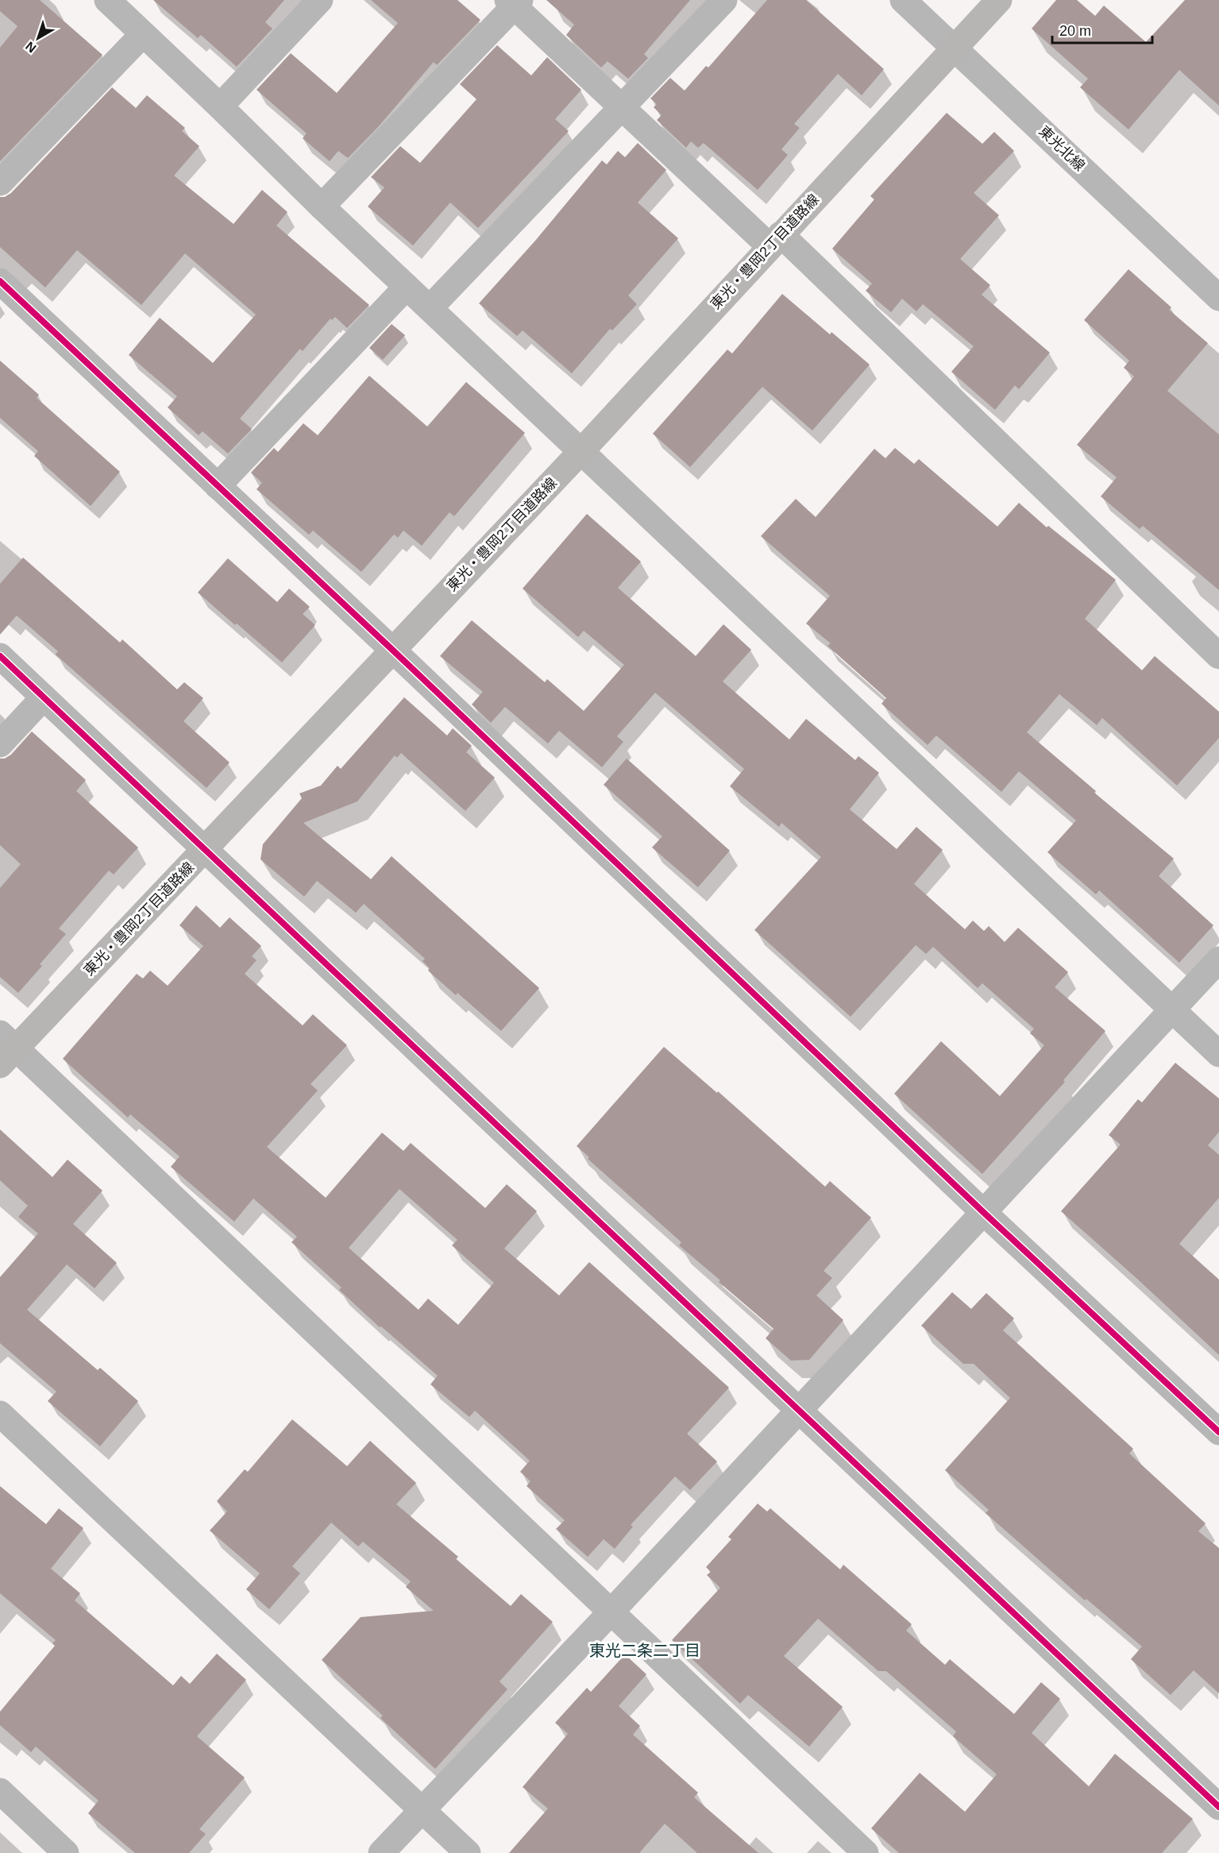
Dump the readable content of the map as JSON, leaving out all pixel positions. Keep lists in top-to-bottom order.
{
  "streets": {
    "street": ["東光北線", "東光・豊岡2丁目道路線"]
  },
  "crossings": [
    ["東光北線", "東光・豊岡2丁目道路線"]
  ],
  "districts": ["東光二条二丁目"],
  "scale_bar": "20 m",
  "north": "bottom left"
}
